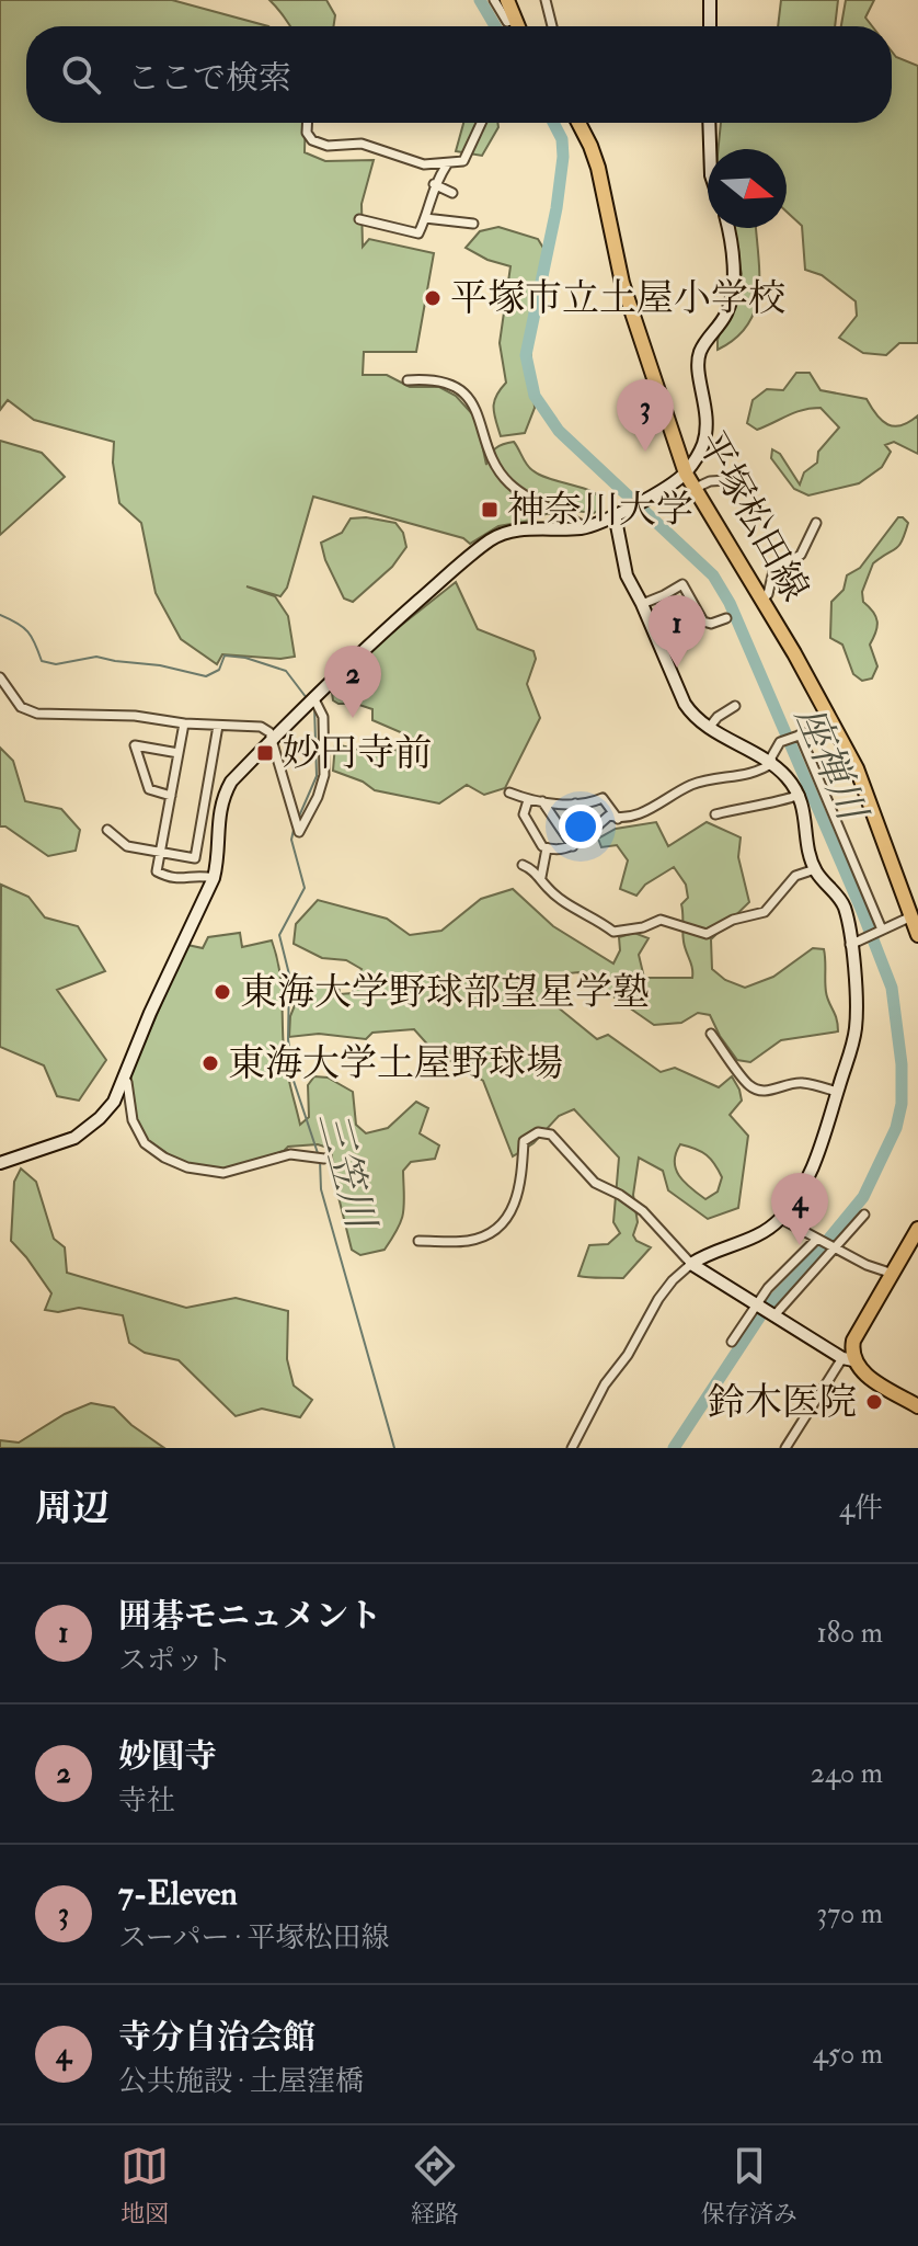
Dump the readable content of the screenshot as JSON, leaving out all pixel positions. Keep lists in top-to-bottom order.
{
  "streets": {
    "main road": ["平塚松田線"]
  },
  "water": ["座禅川", "三笠川"],
  "places": {
    "other": [
      "平塚市立土屋小学校",
      "東海大学野球部望星学塾",
      "東海大学土屋野球場",
      "鈴木医院"
    ],
    "transit": ["神奈川大学", "妙円寺前"]
  },
  "north": "right",
  "page": {
    "search": "ここで検索",
    "pins": [
      "3",
      "1",
      "2",
      "4"
    ],
    "heading": ["周辺", "4件"],
    "list": [
      {
        "mark": "1",
        "name": "囲碁モニュメント",
        "note": "スポット",
        "value": "180 m"
      },
      {
        "mark": "2",
        "name": "妙圓寺",
        "note": "寺社",
        "value": "240 m"
      },
      {
        "mark": "3",
        "name": "7-Eleven",
        "note": "スーパー · 平塚松田線",
        "value": "370 m"
      },
      {
        "mark": "4",
        "name": "寺分自治会館",
        "note": "公共施設 · 土屋窪橋",
        "value": "450 m"
      }
    ],
    "nav": ["地図", "経路", "保存済み"]
  }
}
